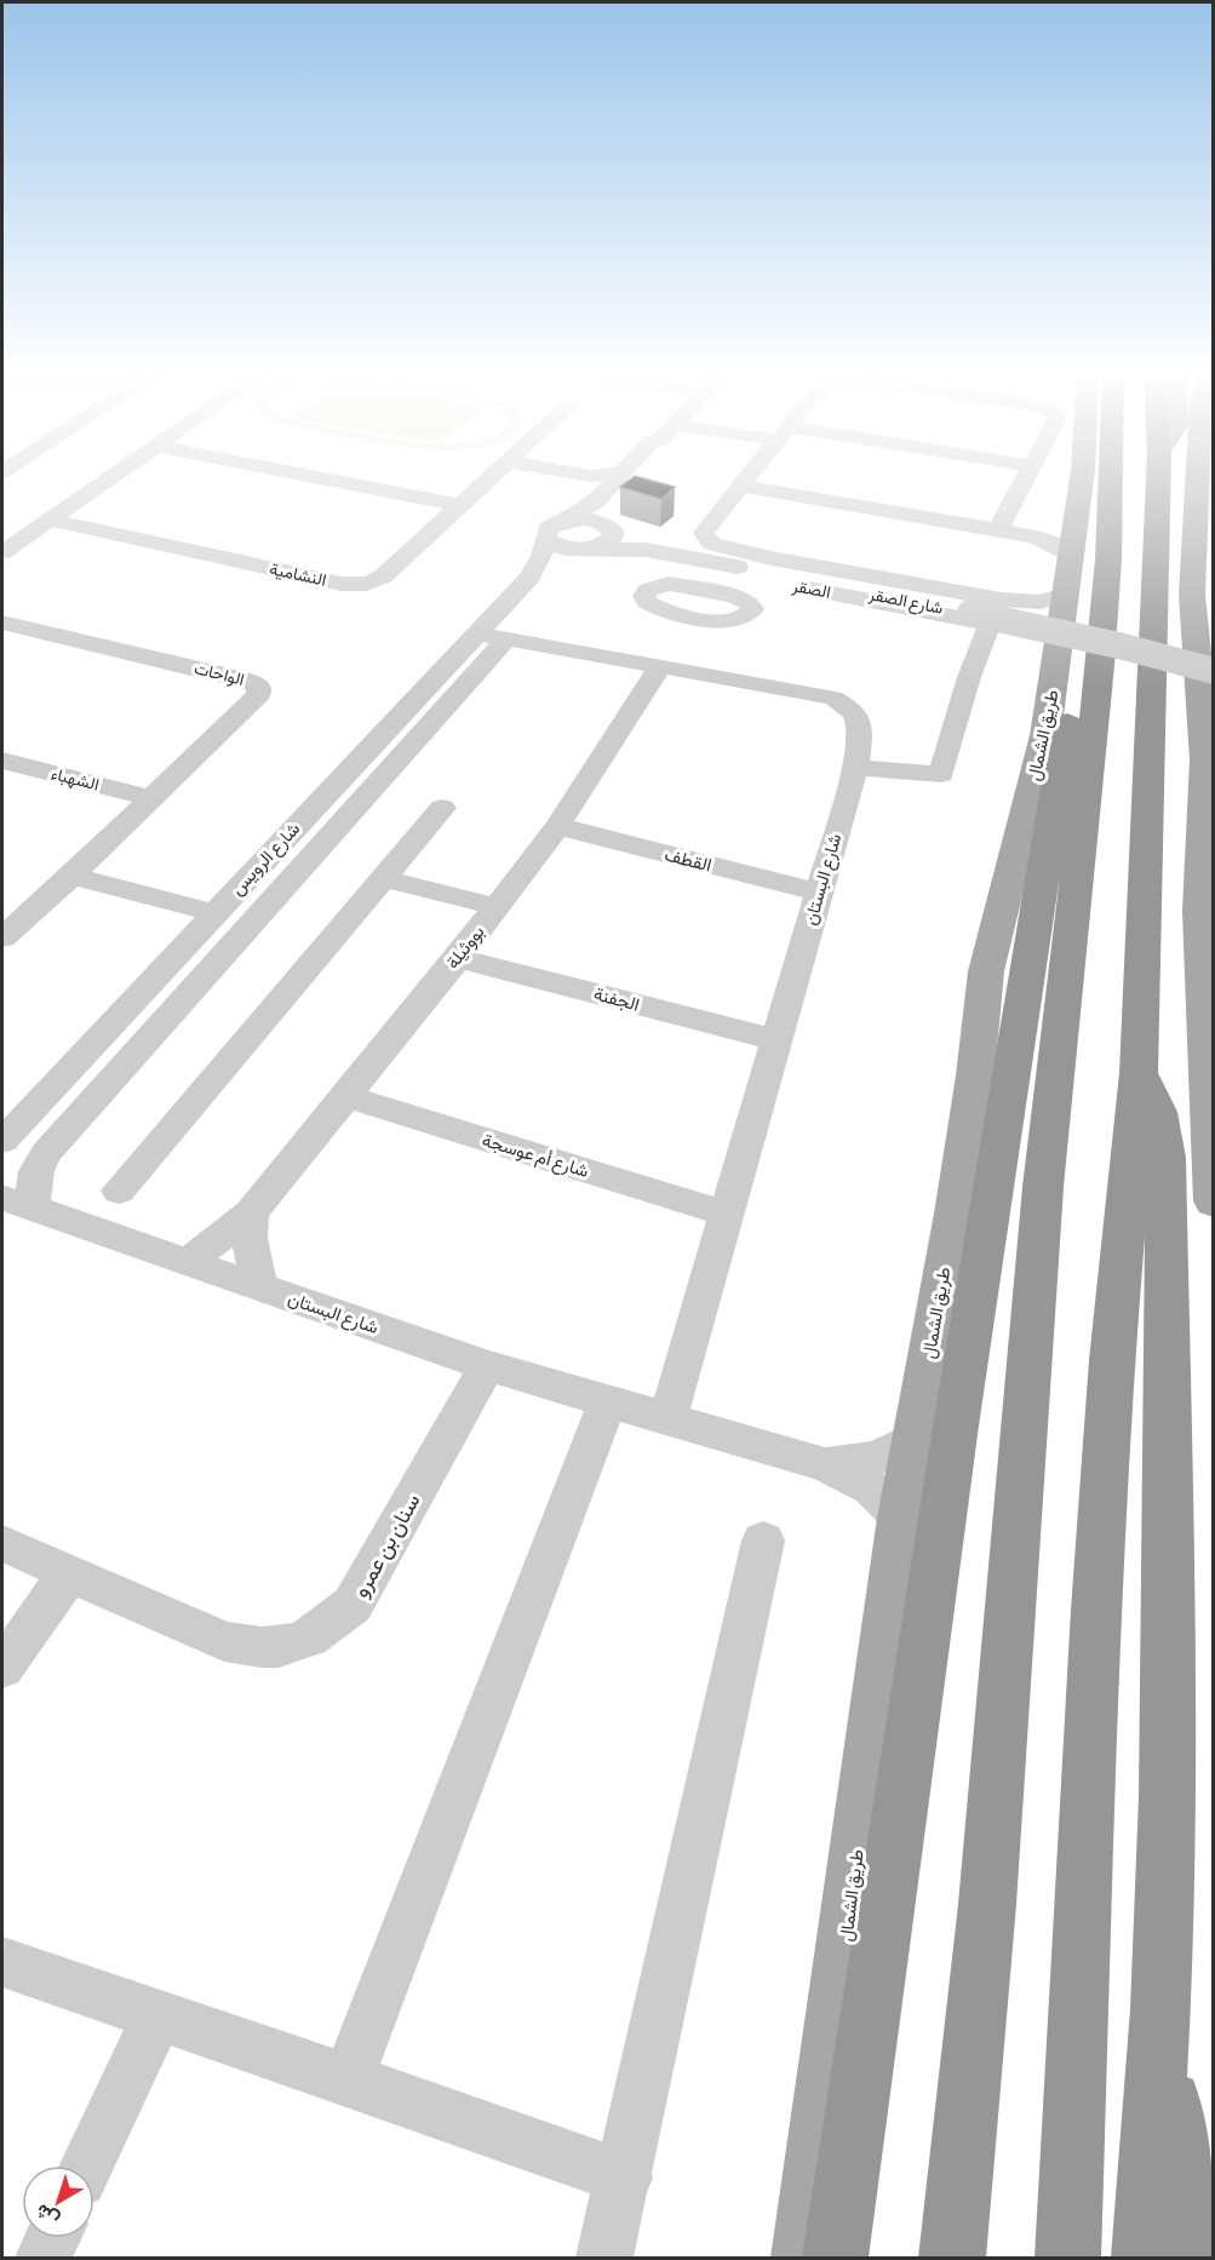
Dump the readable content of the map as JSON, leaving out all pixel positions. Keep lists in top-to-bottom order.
{
  "streets": {
    "highway": ["طريق الشمال"],
    "street": [
      "النشامية",
      "الصقر",
      "شارع الصقر",
      "الواحات",
      "الشهباء",
      "شارع الرويس",
      "القطف",
      "شارع البستان",
      "بووثيلة",
      "الجفنة",
      "شارع أم عوسجة",
      "سنان بن عمرو"
    ]
  },
  "crossings": [
    ["الصقر", "شارع الصقر"],
    ["الصقر", "طريق الشمال"],
    ["شارع الصقر", "شارع الرويس"],
    ["الواحات", "الشهباء"],
    ["طريق الشمال", "شارع البستان"],
    ["شارع الرويس", "شارع البستان"],
    ["القطف", "شارع البستان"],
    ["القطف", "بووثيلة"],
    ["شارع البستان", "بووثيلة"],
    ["شارع البستان", "الجفنة"],
    ["شارع البستان", "شارع أم عوسجة"],
    ["شارع البستان", "سنان بن عمرو"],
    ["بووثيلة", "الجفنة"],
    ["بووثيلة", "شارع أم عوسجة"]
  ],
  "north": "bottom left"
}
